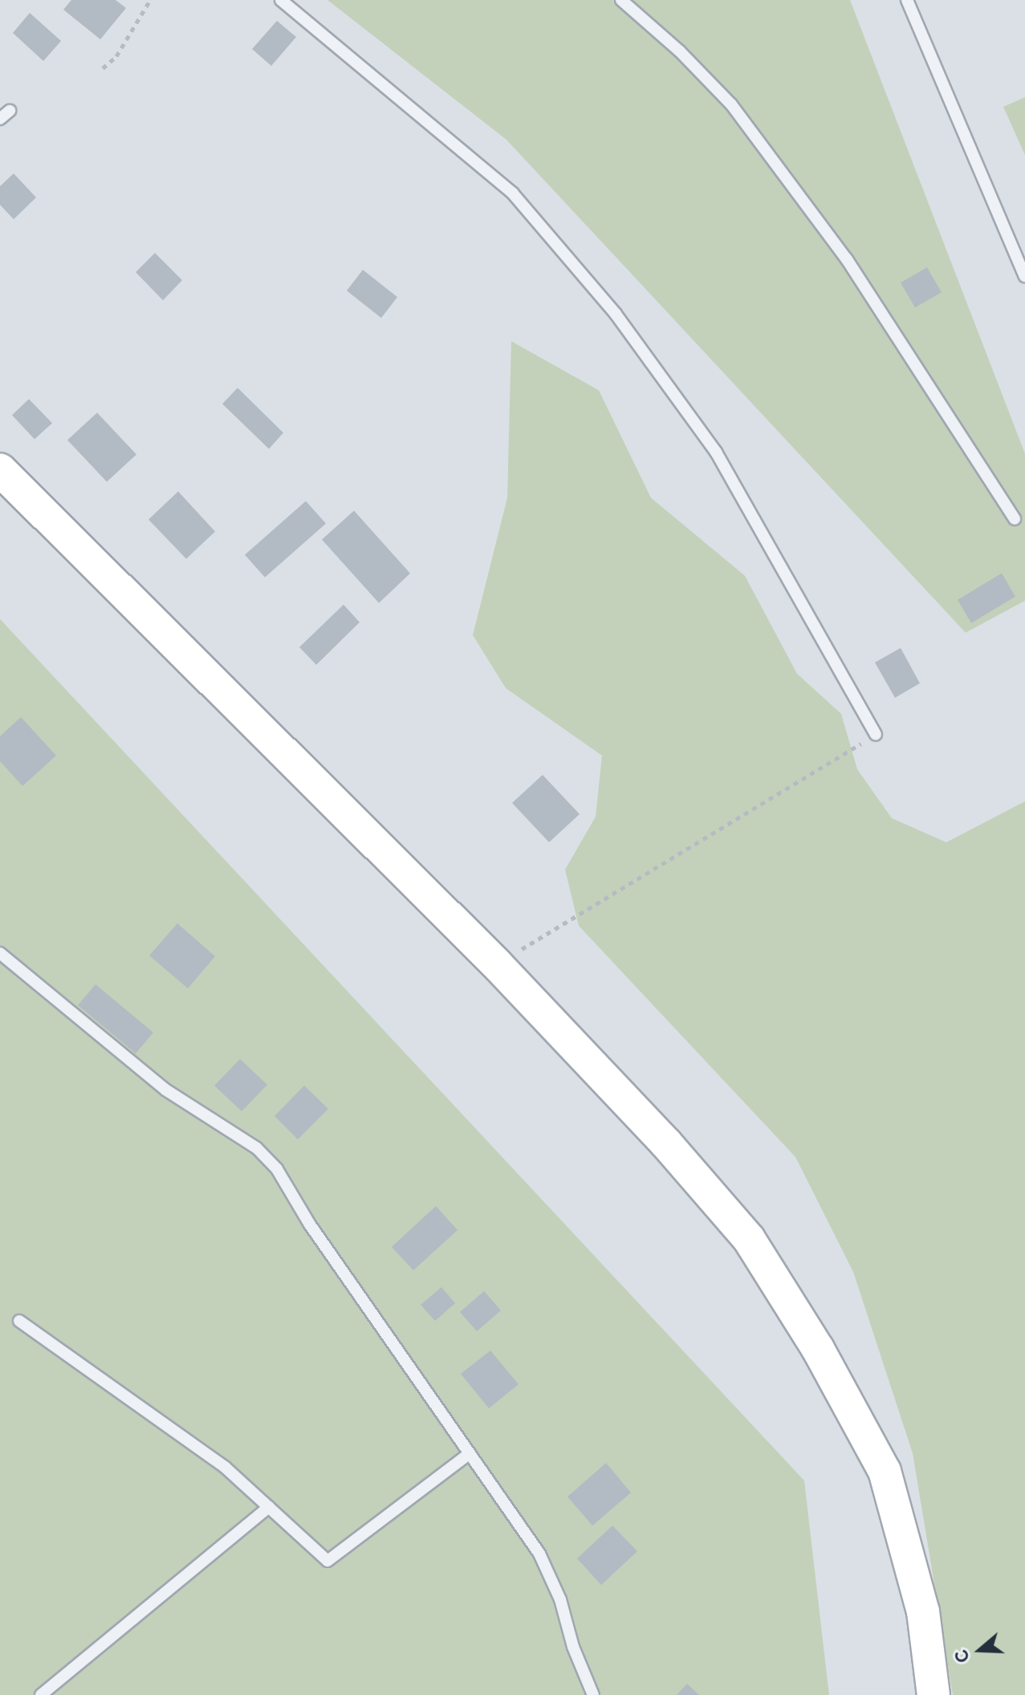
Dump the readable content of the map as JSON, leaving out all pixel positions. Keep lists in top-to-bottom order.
{
  "north": "left"
}
